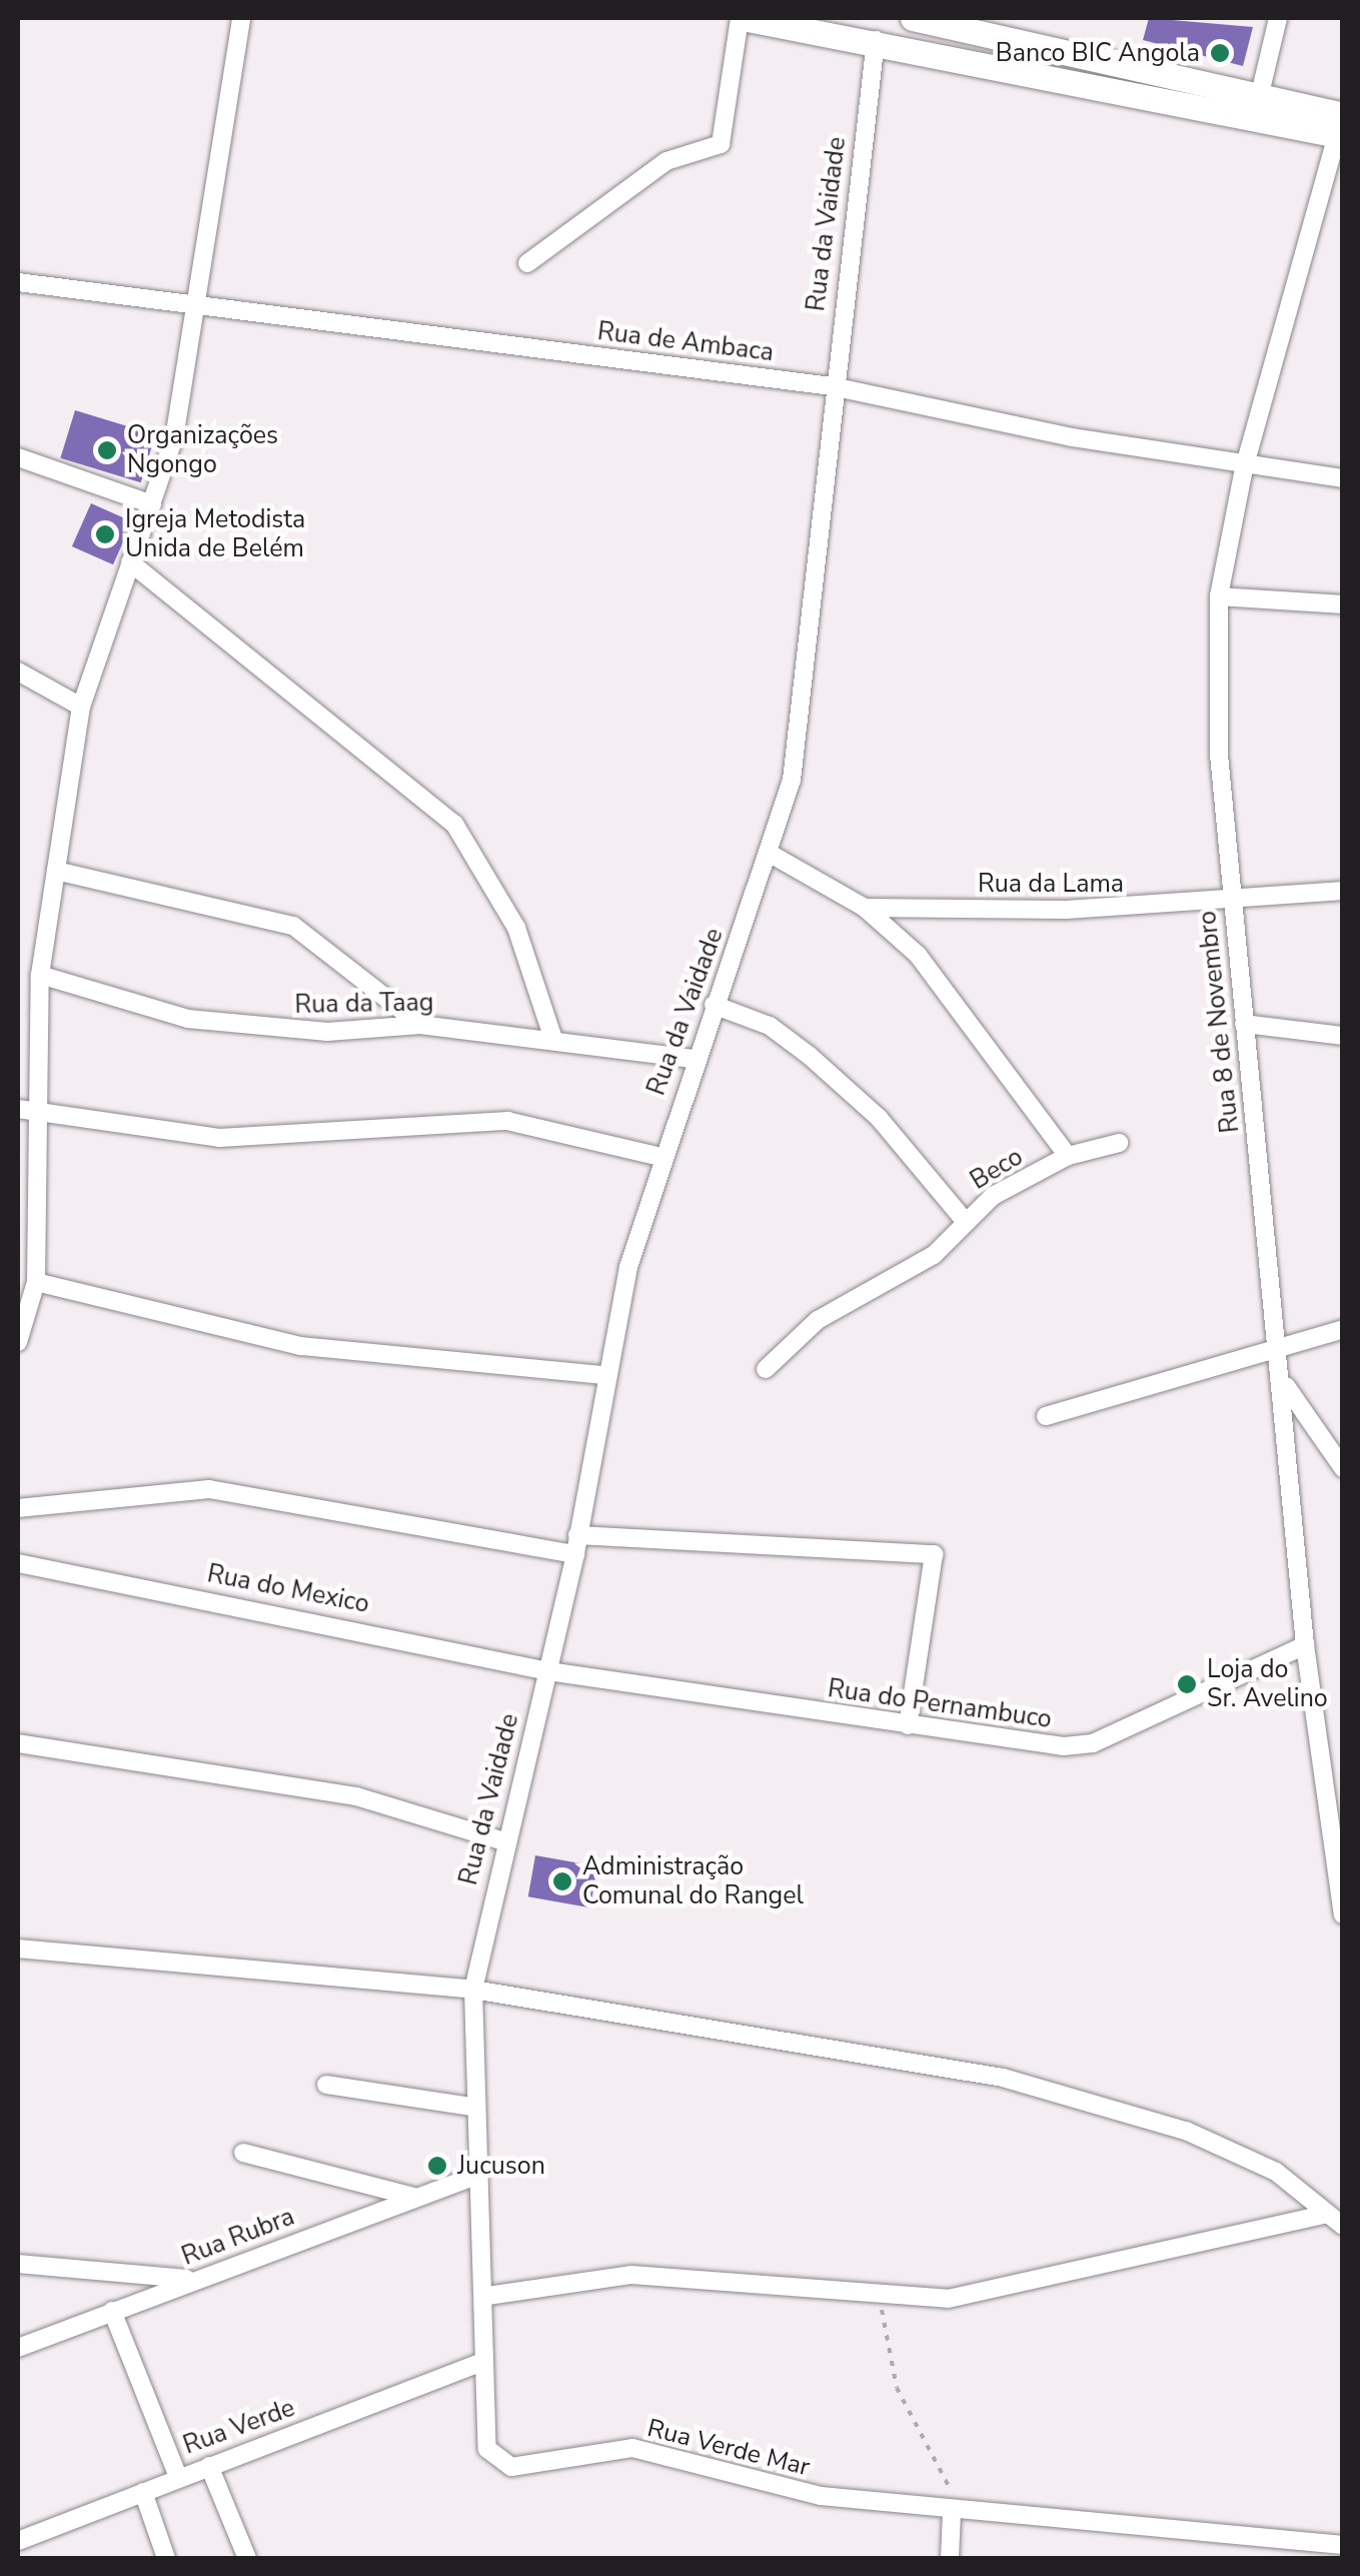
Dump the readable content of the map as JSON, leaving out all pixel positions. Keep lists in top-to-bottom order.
{
  "streets": {
    "street": [
      "Rua da Vaidade",
      "Rua de Ambaca",
      "Rua da Lama",
      "Rua da Taag",
      "Rua 8 de Novembro",
      "Beco",
      "Rua do Mexico",
      "Rua do Pernambuco",
      "Rua Rubra",
      "Rua Verde",
      "Rua Verde Mar"
    ]
  },
  "crossings": [
    ["Rua da Vaidade", "Rua de Ambaca"],
    ["Rua da Vaidade", "Rua da Taag"],
    ["Rua da Vaidade", "Beco"],
    ["Rua da Vaidade", "Rua do Mexico"],
    ["Rua da Vaidade", "Rua do Pernambuco"],
    ["Rua da Vaidade", "Rua Rubra"],
    ["Rua da Vaidade", "Rua Verde"],
    ["Rua da Vaidade", "Rua Verde Mar"],
    ["Rua de Ambaca", "Rua 8 de Novembro"],
    ["Rua da Lama", "Rua 8 de Novembro"],
    ["Rua 8 de Novembro", "Rua do Pernambuco"],
    ["Rua do Mexico", "Rua do Pernambuco"]
  ],
  "places": [
    "Banco BIC Angola",
    "Organizações Ngongo",
    "Igreja Metodista Unida de Belém",
    "Loja do Sr. Avelino",
    "Administração Comunal do Rangel",
    "Jucuson"
  ]
}
